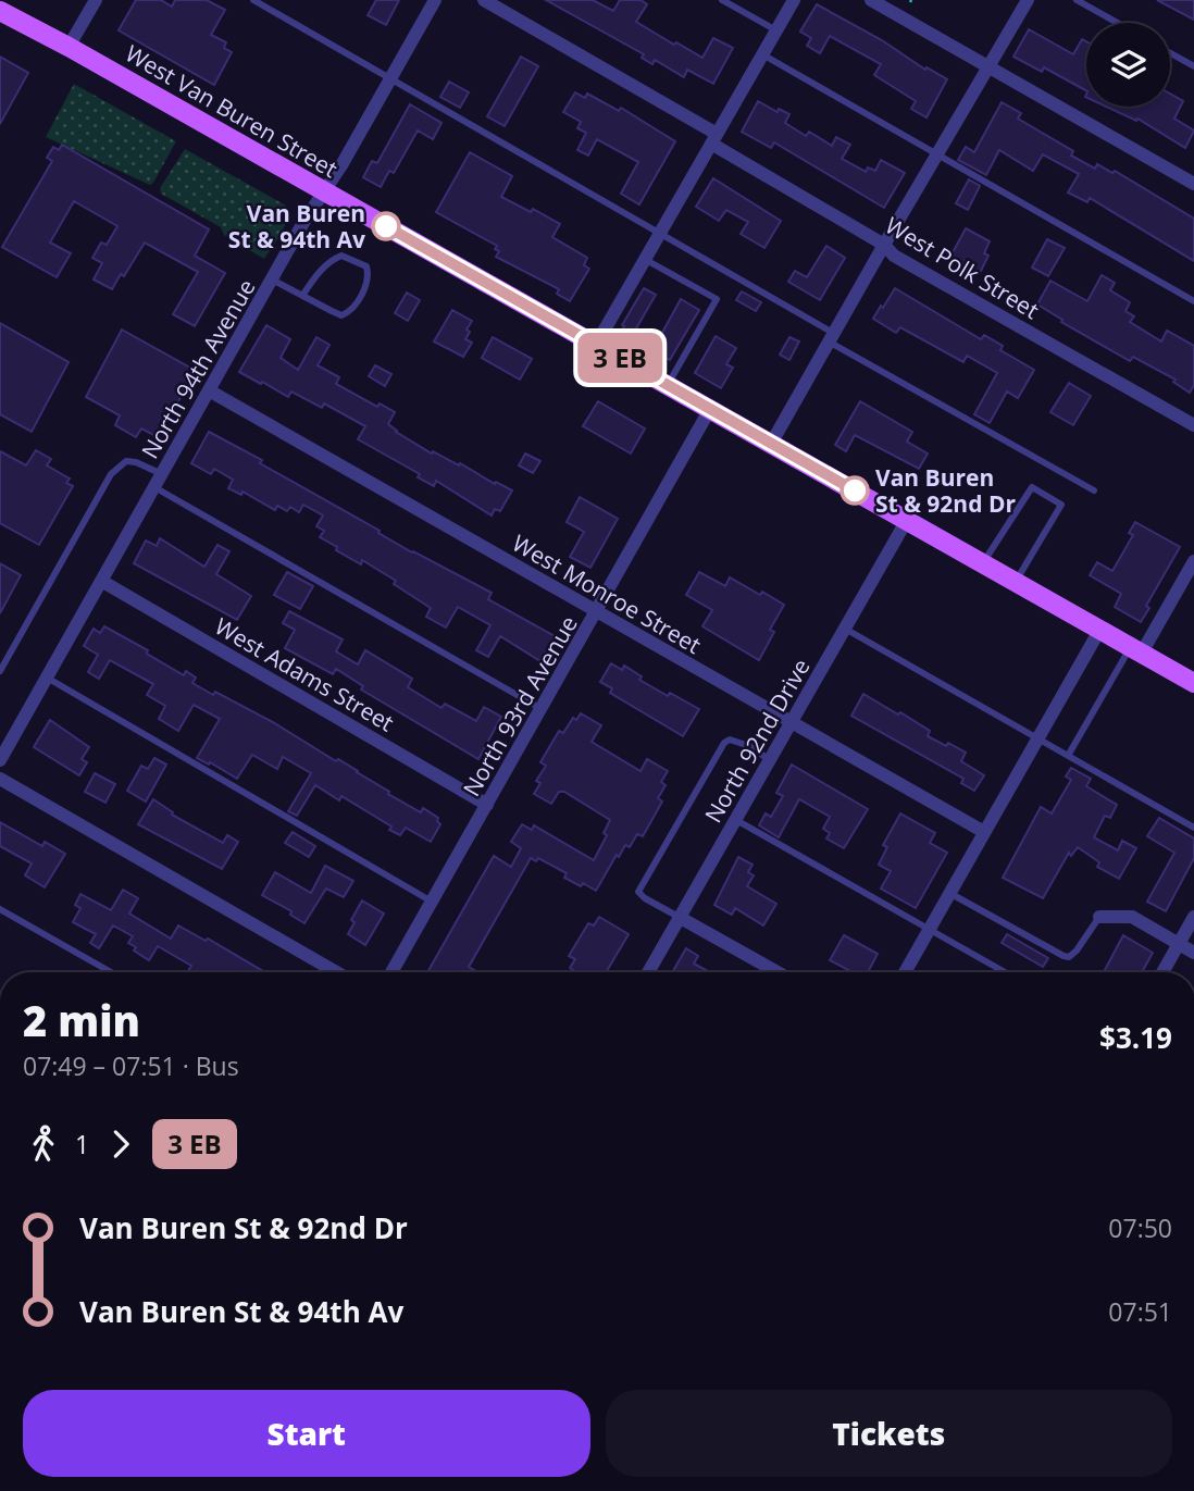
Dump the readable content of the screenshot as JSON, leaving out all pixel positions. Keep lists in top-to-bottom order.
{
  "streets": {
    "main road": ["West Van Buren Street"],
    "street": [
      "West Polk Street",
      "North 94th Avenue",
      "West Monroe Street",
      "West Adams Street",
      "North 93rd Avenue",
      "North 92nd Drive"
    ]
  },
  "crossings": [
    ["West Van Buren Street", "North 94th Avenue"],
    ["West Van Buren Street", "North 93rd Avenue"],
    ["West Van Buren Street", "North 92nd Drive"],
    ["North 94th Avenue", "West Monroe Street"],
    ["North 94th Avenue", "West Adams Street"],
    ["West Monroe Street", "North 93rd Avenue"],
    ["West Monroe Street", "North 92nd Drive"],
    ["West Adams Street", "North 93rd Avenue"]
  ],
  "places": ["Van Buren St & 94th Av", "Van Buren St & 92nd Dr"],
  "page": {
    "on_map": "3 EB",
    "heading": ["2 min", "07:49 – 07:51 · Bus", "$3.19"],
    "legs": ["1", "3 EB"],
    "list": [
      {
        "name": "Van Buren St & 92nd Dr",
        "value": "07:50"
      },
      {
        "name": "Van Buren St & 94th Av",
        "value": "07:51"
      }
    ],
    "buttons": ["Start", "Tickets"]
  }
}
